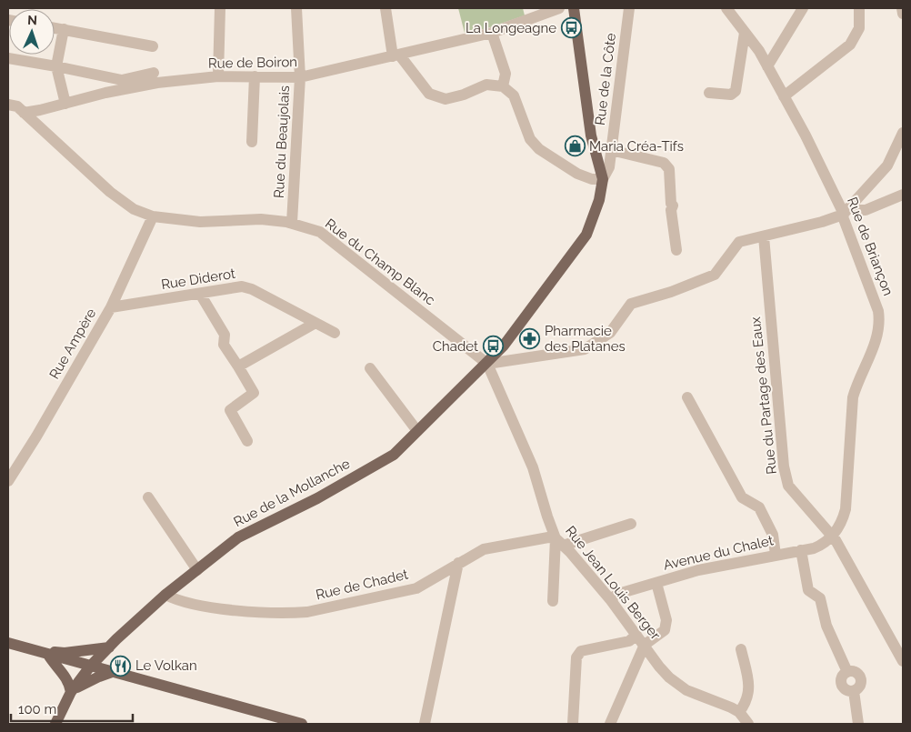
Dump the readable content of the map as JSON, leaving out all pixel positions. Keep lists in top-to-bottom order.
{
  "streets": {
    "main road": ["Rue de la Mollanche"],
    "street": [
      "Rue de Boiron",
      "Rue de la Côte",
      "Rue du Beaujolais",
      "Rue de Briançon",
      "Rue du Champ Blanc",
      "Rue Diderot",
      "Rue Ampère",
      "Rue du Partage des Eaux",
      "Avenue du Chalet",
      "Rue Jean Louis Berger",
      "Rue de Chadet"
    ]
  },
  "crossings": [
    ["Rue de Boiron", "Rue du Beaujolais"],
    ["Rue de Boiron", "Rue du Champ Blanc"],
    ["Rue de la Côte", "Rue de la Mollanche"],
    ["Rue du Beaujolais", "Rue du Champ Blanc"],
    ["Rue de Briançon", "Rue du Partage des Eaux"],
    ["Rue de Briançon", "Avenue du Chalet"],
    ["Rue du Champ Blanc", "Rue Ampère"],
    ["Rue du Champ Blanc", "Rue de la Mollanche"],
    ["Rue du Champ Blanc", "Rue Jean Louis Berger"],
    ["Rue Diderot", "Rue Ampère"],
    ["Rue du Partage des Eaux", "Avenue du Chalet"],
    ["Rue de la Mollanche", "Rue Jean Louis Berger"],
    ["Rue de la Mollanche", "Rue de Chadet"],
    ["Avenue du Chalet", "Rue Jean Louis Berger"],
    ["Rue Jean Louis Berger", "Rue de Chadet"]
  ],
  "places": {
    "bus stop": ["La Longeagne", "Chadet"],
    "shop": ["Maria Créa-Tifs"],
    "pharmacy": ["Pharmacie des Platanes"],
    "restaurant": ["Le Volkan"]
  },
  "scale_bar": "100 m",
  "north": "top"
}
